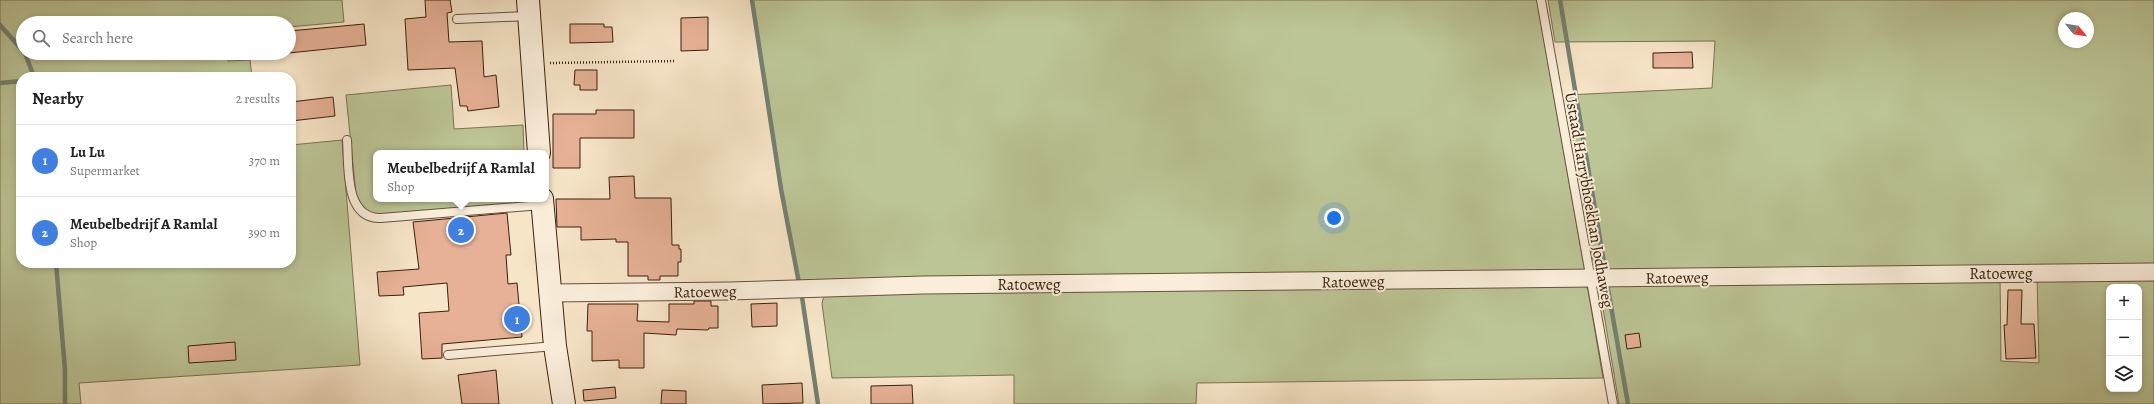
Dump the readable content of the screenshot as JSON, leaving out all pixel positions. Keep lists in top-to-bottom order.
{
  "streets": {
    "street": ["Ratoeweg"],
    "lane": ["Ustaad Harrybhoekhan Jodhaweg"]
  },
  "crossings": [
    ["Ustaad Harrybhoekhan Jodhaweg", "Ratoeweg"]
  ],
  "north": "bottom right",
  "page": {
    "search": "Search here",
    "heading": ["Nearby", "2 results"],
    "list": [
      {
        "mark": "1",
        "name": "Lu Lu",
        "note": "Supermarket",
        "value": "370 m"
      },
      {
        "mark": "2",
        "name": "Meubelbedrijf A Ramlal",
        "note": "Shop",
        "value": "390 m"
      }
    ],
    "popup": ["Meubelbedrijf A Ramlal", "Shop"],
    "pins": ["2", "1"],
    "map_buttons": ["+", "−"]
  }
}
